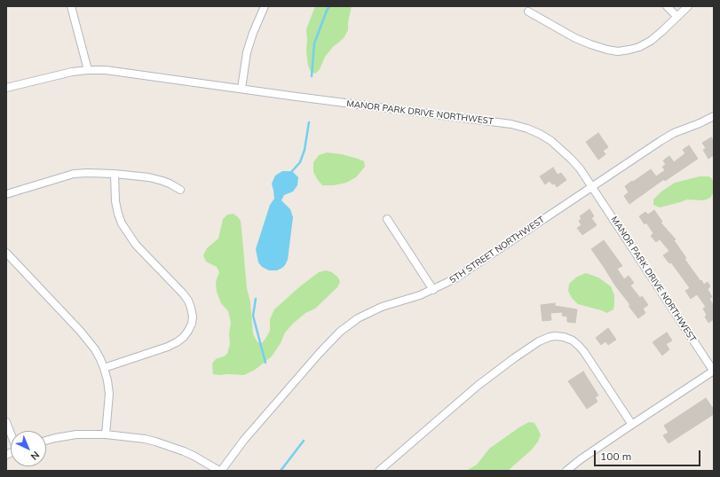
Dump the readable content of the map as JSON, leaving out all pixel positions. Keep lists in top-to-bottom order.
{
  "streets": {
    "street": ["MANOR PARK DRIVE NORTHWEST", "5TH STREET NORTHWEST"]
  },
  "crossings": [
    ["MANOR PARK DRIVE NORTHWEST", "5TH STREET NORTHWEST"]
  ],
  "scale_bar": "100 m",
  "north": "bottom right"
}
